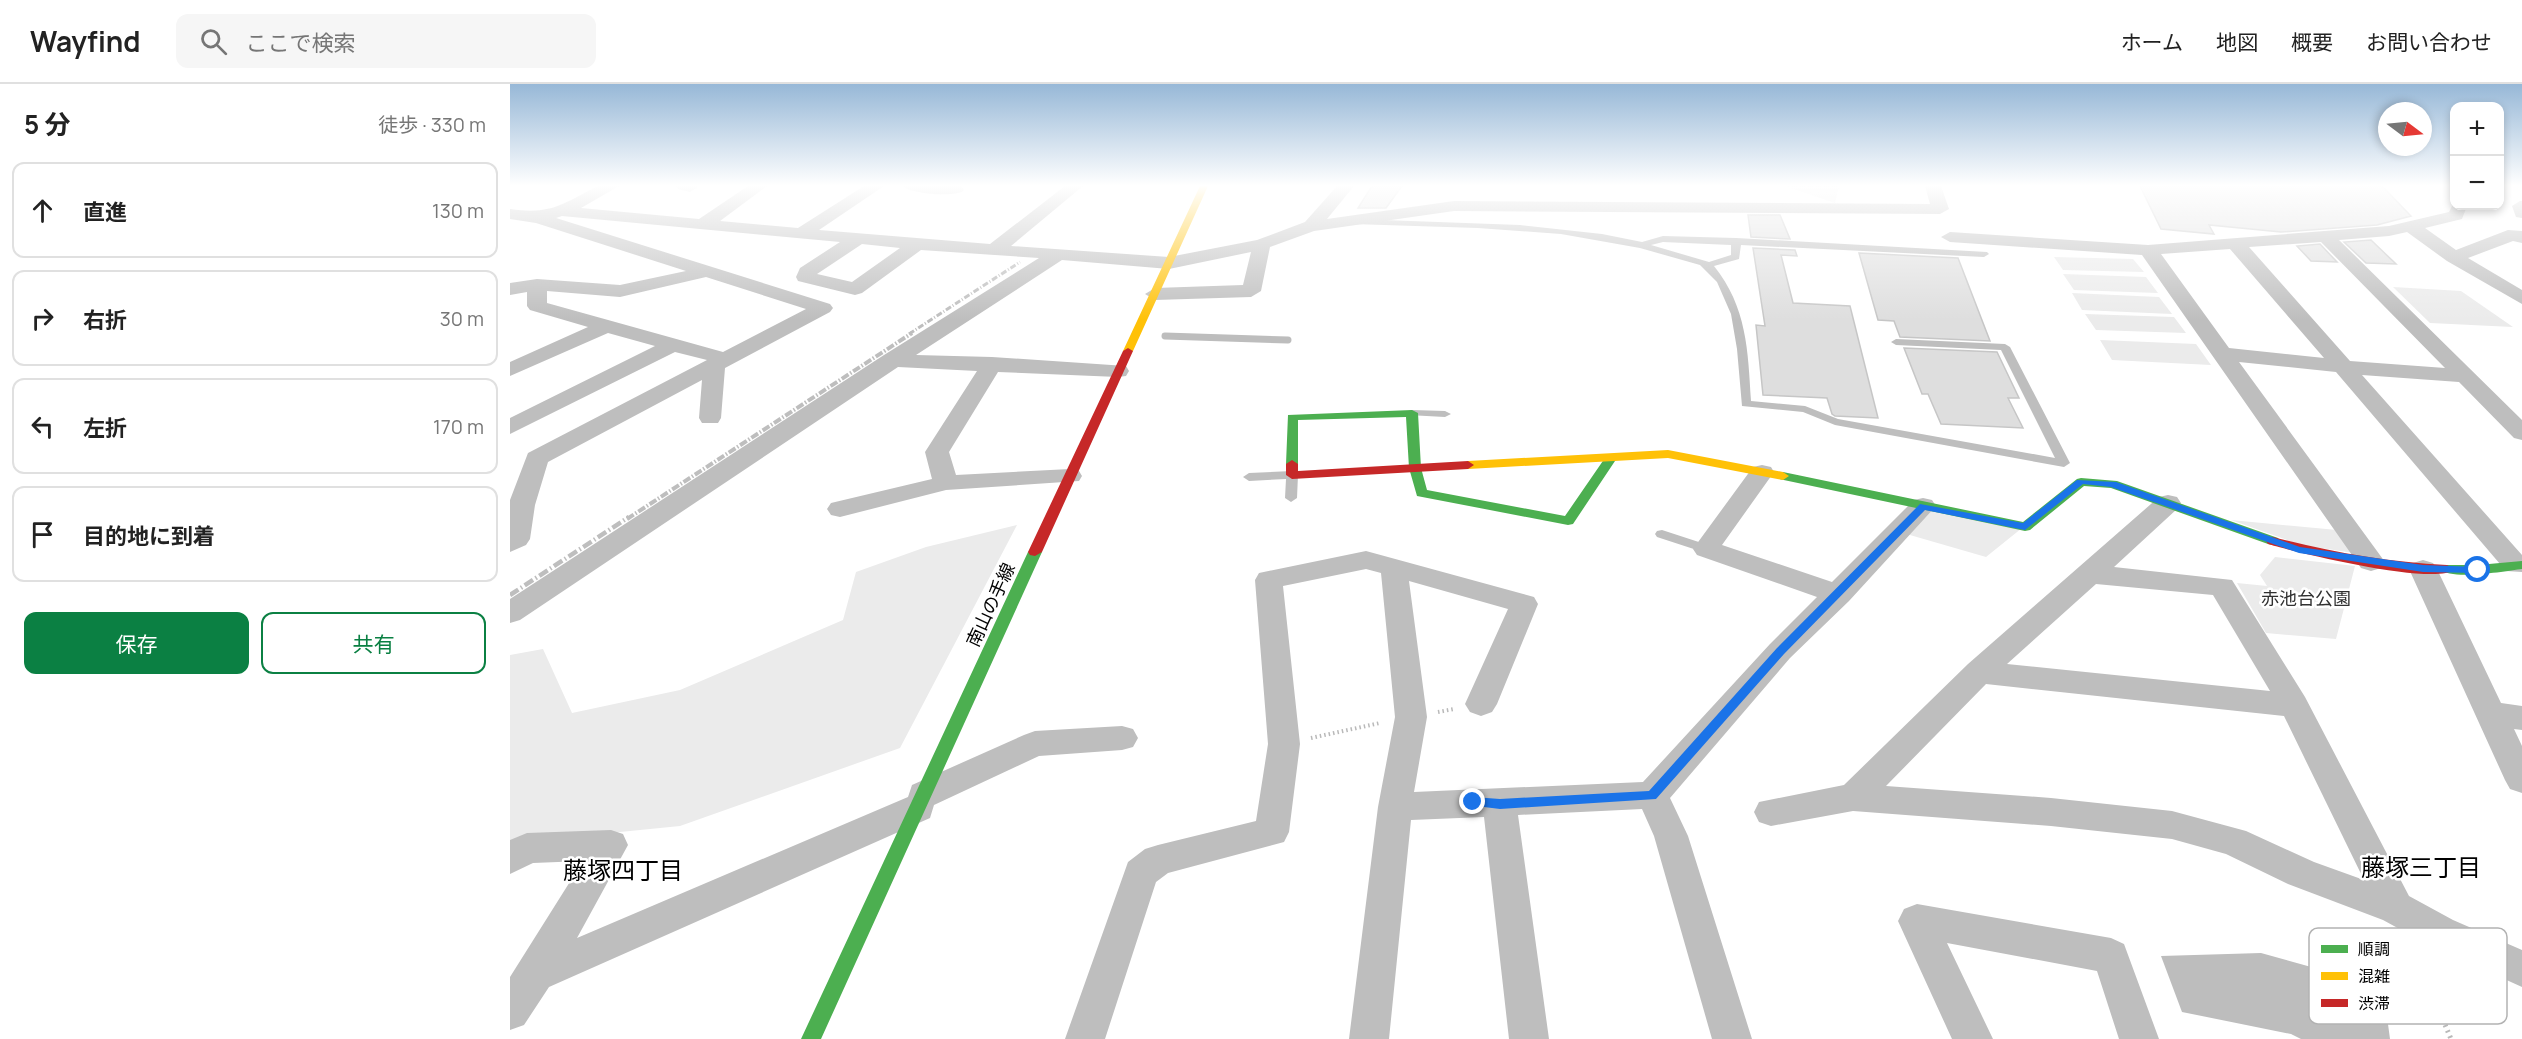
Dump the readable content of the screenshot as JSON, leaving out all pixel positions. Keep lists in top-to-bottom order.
{
  "streets": {
    "street": ["南山の手線"]
  },
  "districts": ["藤塚三丁目", "藤塚四丁目"],
  "parks": ["赤池台公園"],
  "legend": ["順調", "混雑", "渋滞"],
  "north": "right",
  "page": {
    "header": "Wayfind",
    "search": "ここで検索",
    "nav": [
      "ホーム",
      "地図",
      "概要",
      "お問い合わせ"
    ],
    "heading": ["5 分", "徒歩 · 330 m"],
    "map_buttons": ["+", "−"],
    "list": [
      ["直進", "130 m"],
      ["右折", "30 m"],
      ["左折", "170 m"],
      "目的地に到着"
    ],
    "buttons": ["保存", "共有"]
  }
}
